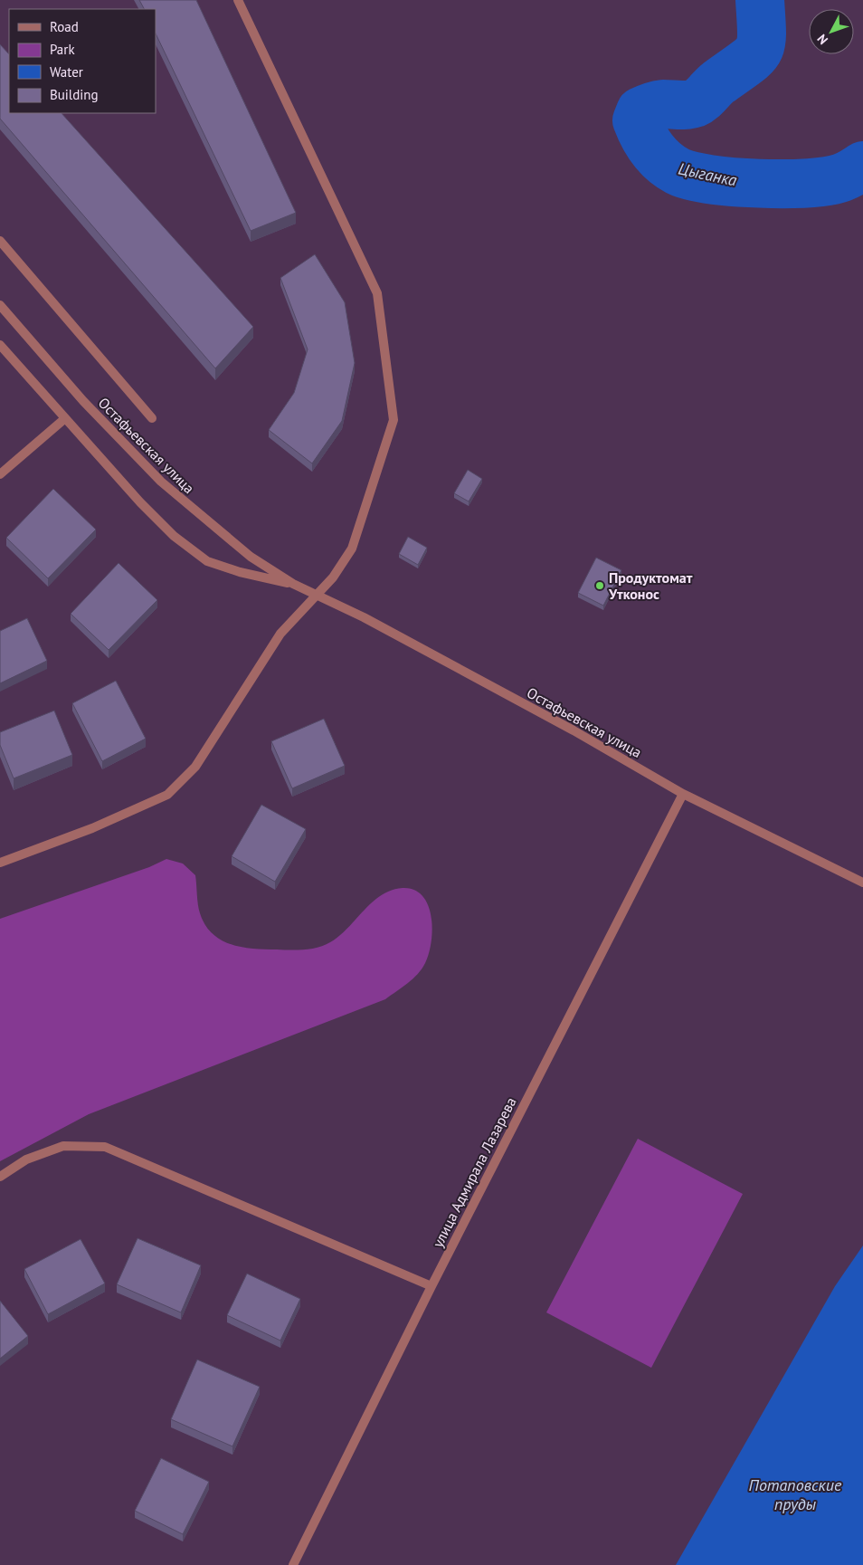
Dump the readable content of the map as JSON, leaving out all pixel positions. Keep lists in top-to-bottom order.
{
  "streets": {
    "street": ["Остафьевская улица", "улица Адмирала Лазарева"]
  },
  "crossings": [
    ["Остафьевская улица", "улица Адмирала Лазарева"]
  ],
  "water": ["Цыганка", "Потаповские пруды"],
  "places": ["Продуктомат Утконос"],
  "legend": [
    "Road",
    "Park",
    "Water",
    "Building"
  ],
  "north": "bottom left"
}
